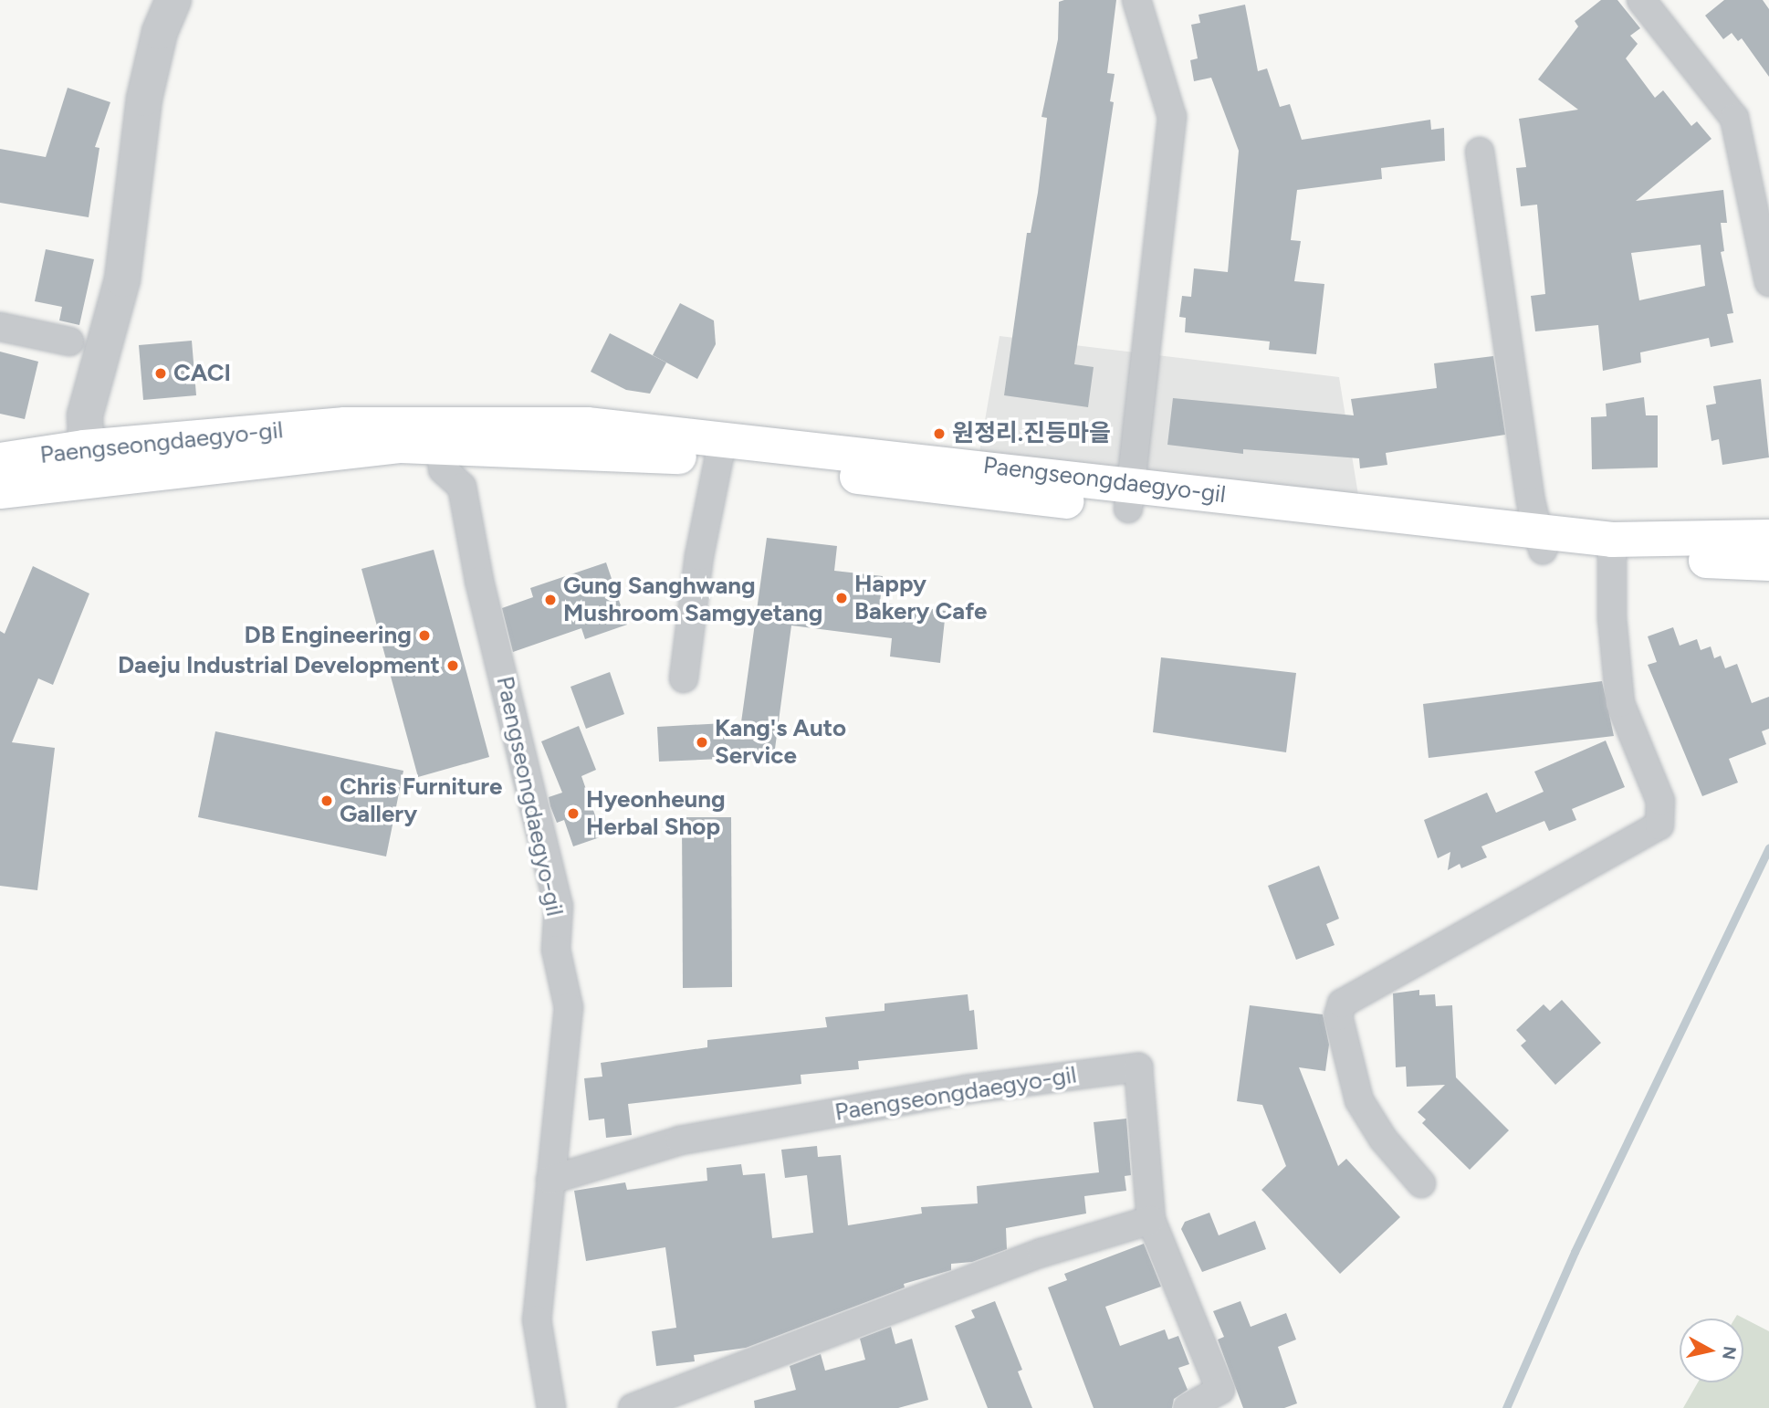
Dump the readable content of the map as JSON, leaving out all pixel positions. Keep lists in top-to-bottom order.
{
  "streets": {
    "main road": ["Paengseongdaegyo-gil"]
  },
  "places": [
    "CACI",
    "원정리.진등마을",
    "Happy Bakery Cafe",
    "Gung Sanghwang Mushroom Samgyetang",
    "DB Engineering",
    "Daeju Industrial Development",
    "Kang's Auto Service",
    "Chris Furniture Gallery",
    "Hyeonheung Herbal Shop"
  ],
  "north": "right"
}
